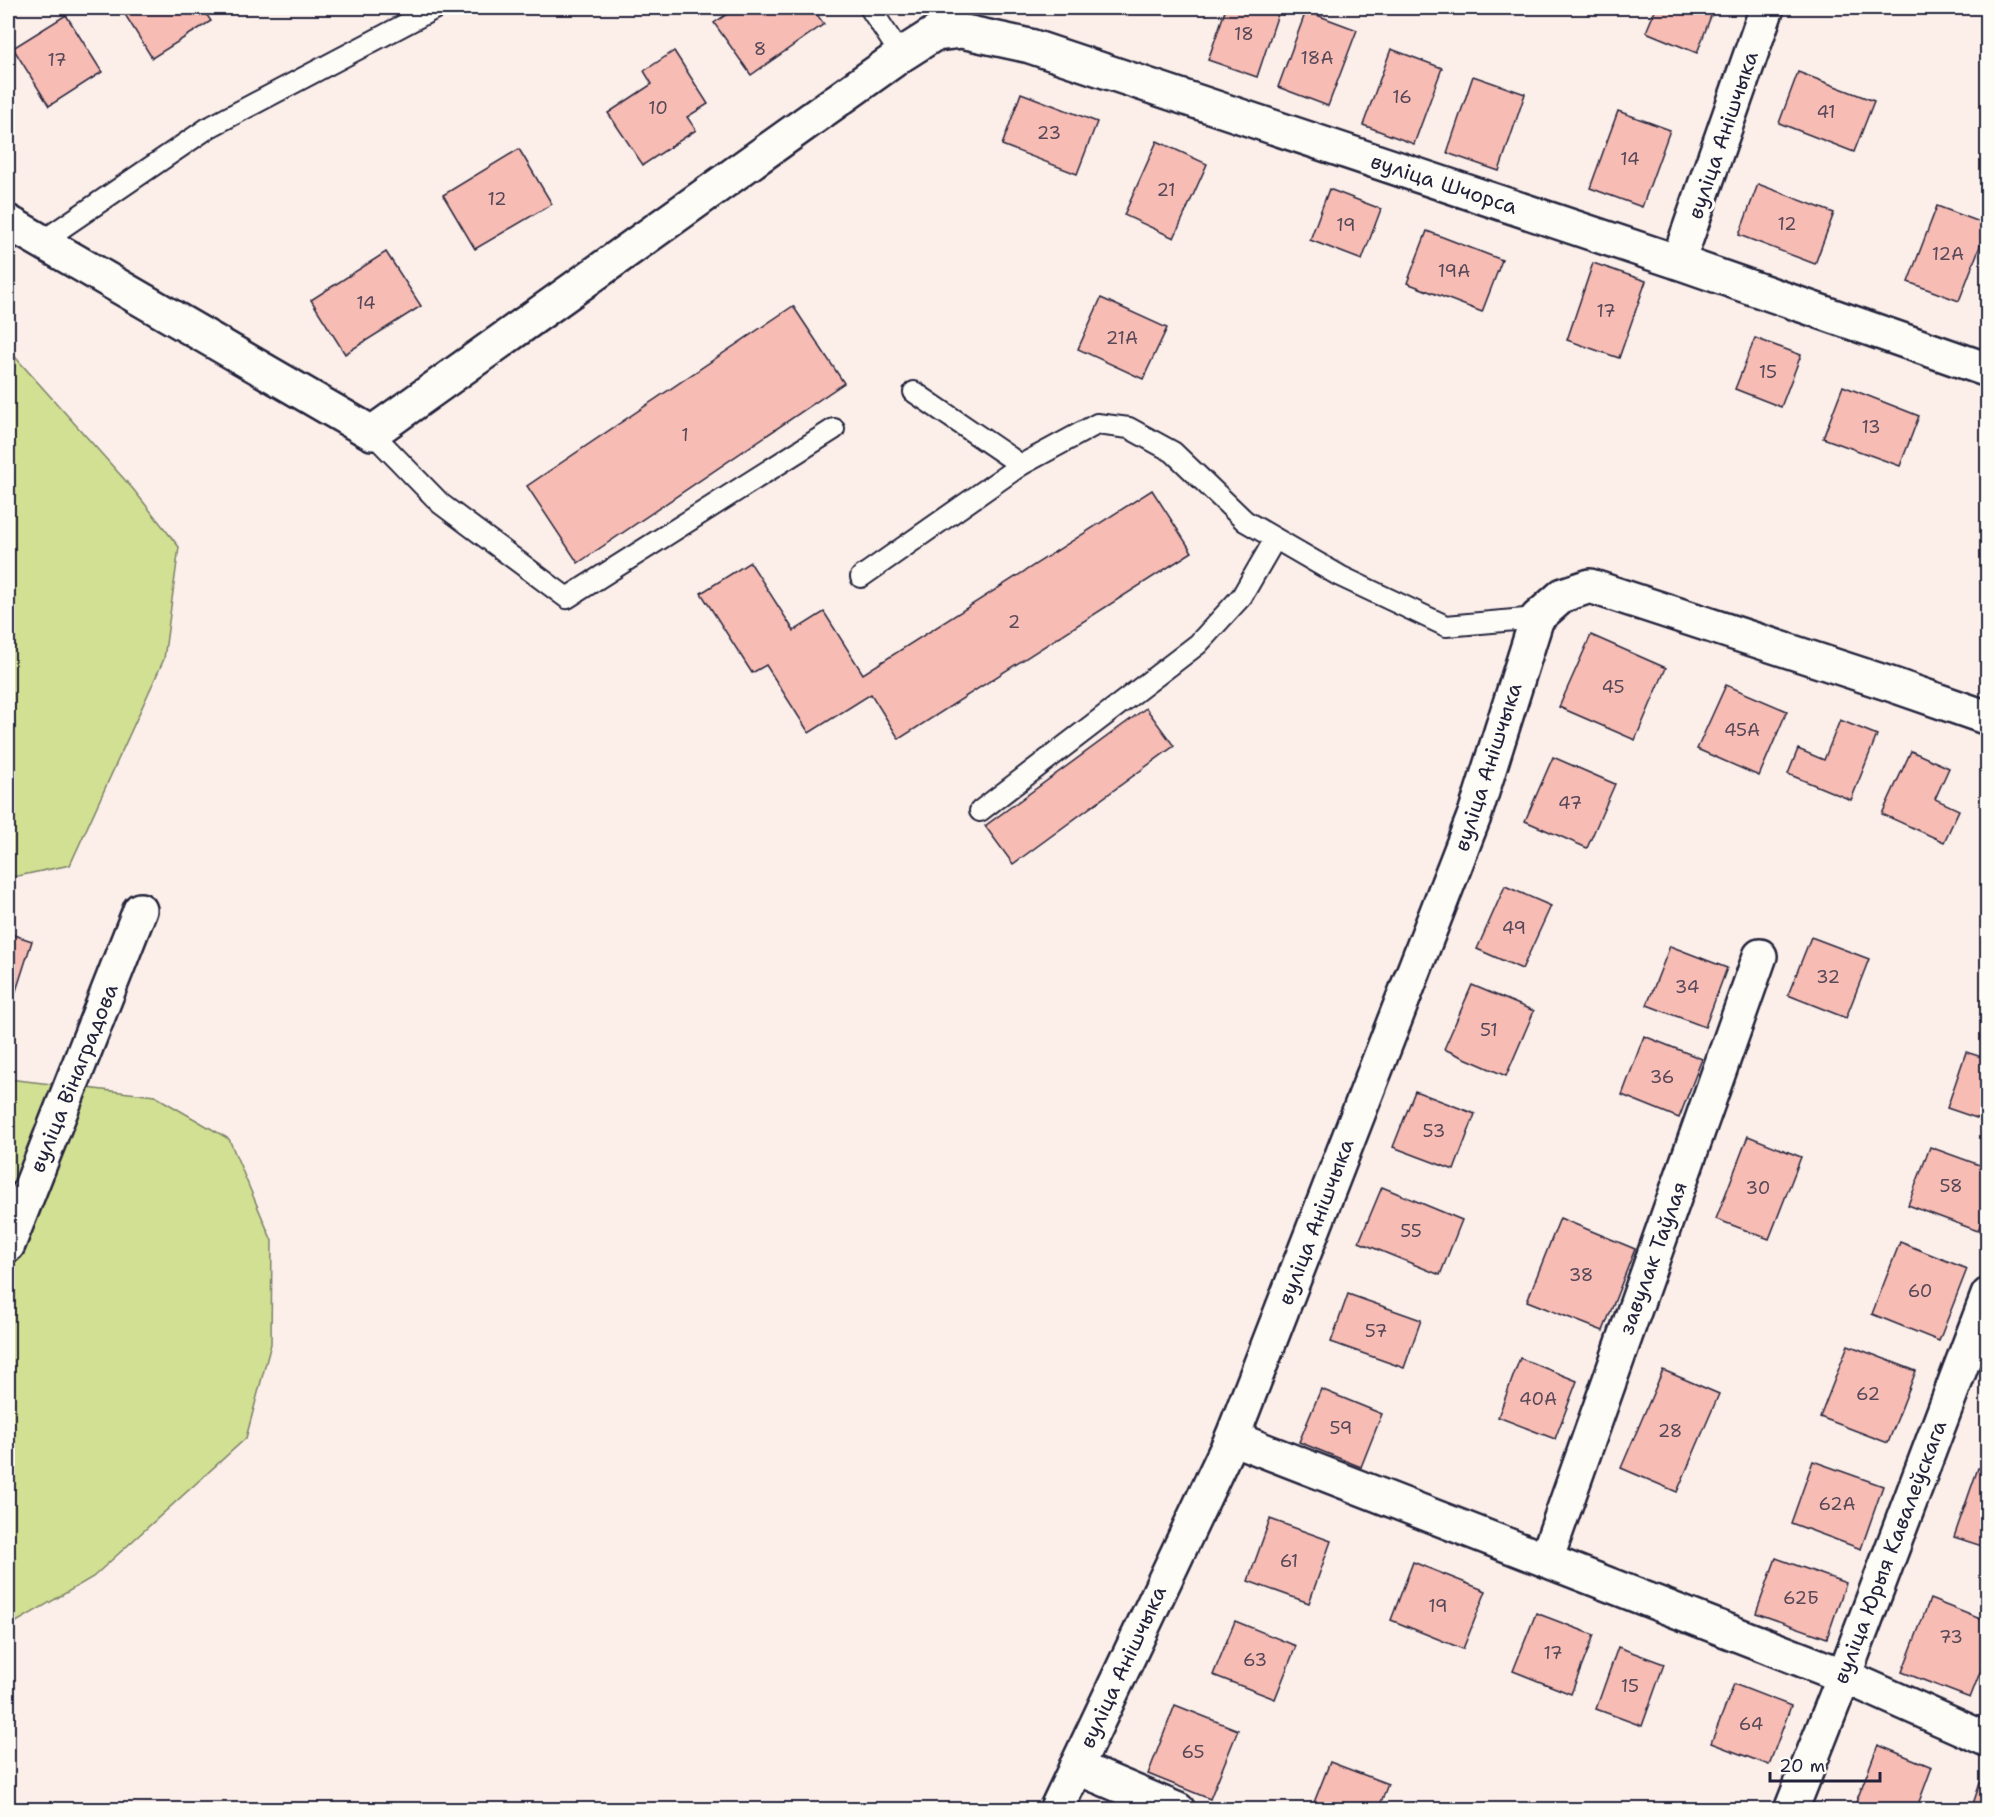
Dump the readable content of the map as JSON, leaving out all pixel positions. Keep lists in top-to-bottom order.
{
  "streets": {
    "street": [
      "вуліца Анішчыка",
      "вуліца Шчорса",
      "вуліца Вінаградова",
      "завулак Таўлая",
      "вуліца Юрыя Кавалеўскага"
    ]
  },
  "crossings": [
    ["вуліца Анішчыка", "вуліца Шчорса"]
  ],
  "house_numbers": [
    "18",
    "8",
    "18А",
    "17",
    "16",
    "10",
    "41",
    "23",
    "14",
    "21",
    "12",
    "12",
    "19",
    "12А",
    "19А",
    "14",
    "17",
    "21А",
    "15",
    "13",
    "1",
    "2",
    "45",
    "45А",
    "47",
    "49",
    "32",
    "34",
    "51",
    "36",
    "53",
    "58",
    "30",
    "55",
    "38",
    "60",
    "57",
    "62",
    "40А",
    "59",
    "28",
    "62А",
    "61",
    "62Б",
    "19",
    "73",
    "17",
    "63",
    "15",
    "64",
    "65"
  ],
  "scale_bar": "20 m"
}
